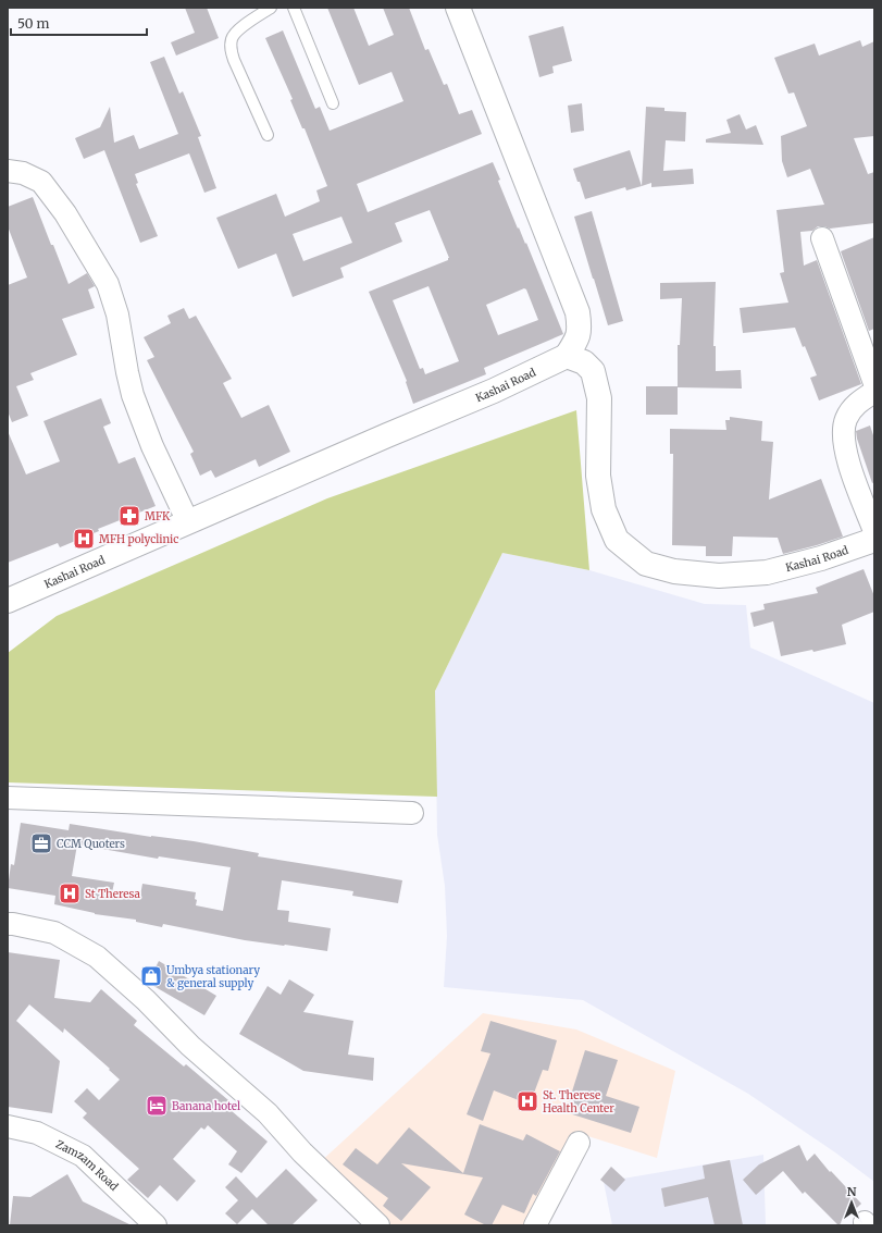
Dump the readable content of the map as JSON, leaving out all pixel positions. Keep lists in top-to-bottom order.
{
  "streets": {
    "street": ["Kashai Road", "Zamzam Road"]
  },
  "places": {
    "pharmacy": ["MFK"],
    "hospital": ["MFH polyclinic", "St Theresa", "St. Therese Health Center"],
    "office": ["CCM Quoters"],
    "shop": ["Umbya stationary & general supply"],
    "hotel": ["Banana hotel"]
  },
  "scale_bar": "50 m",
  "north": "top"
}
